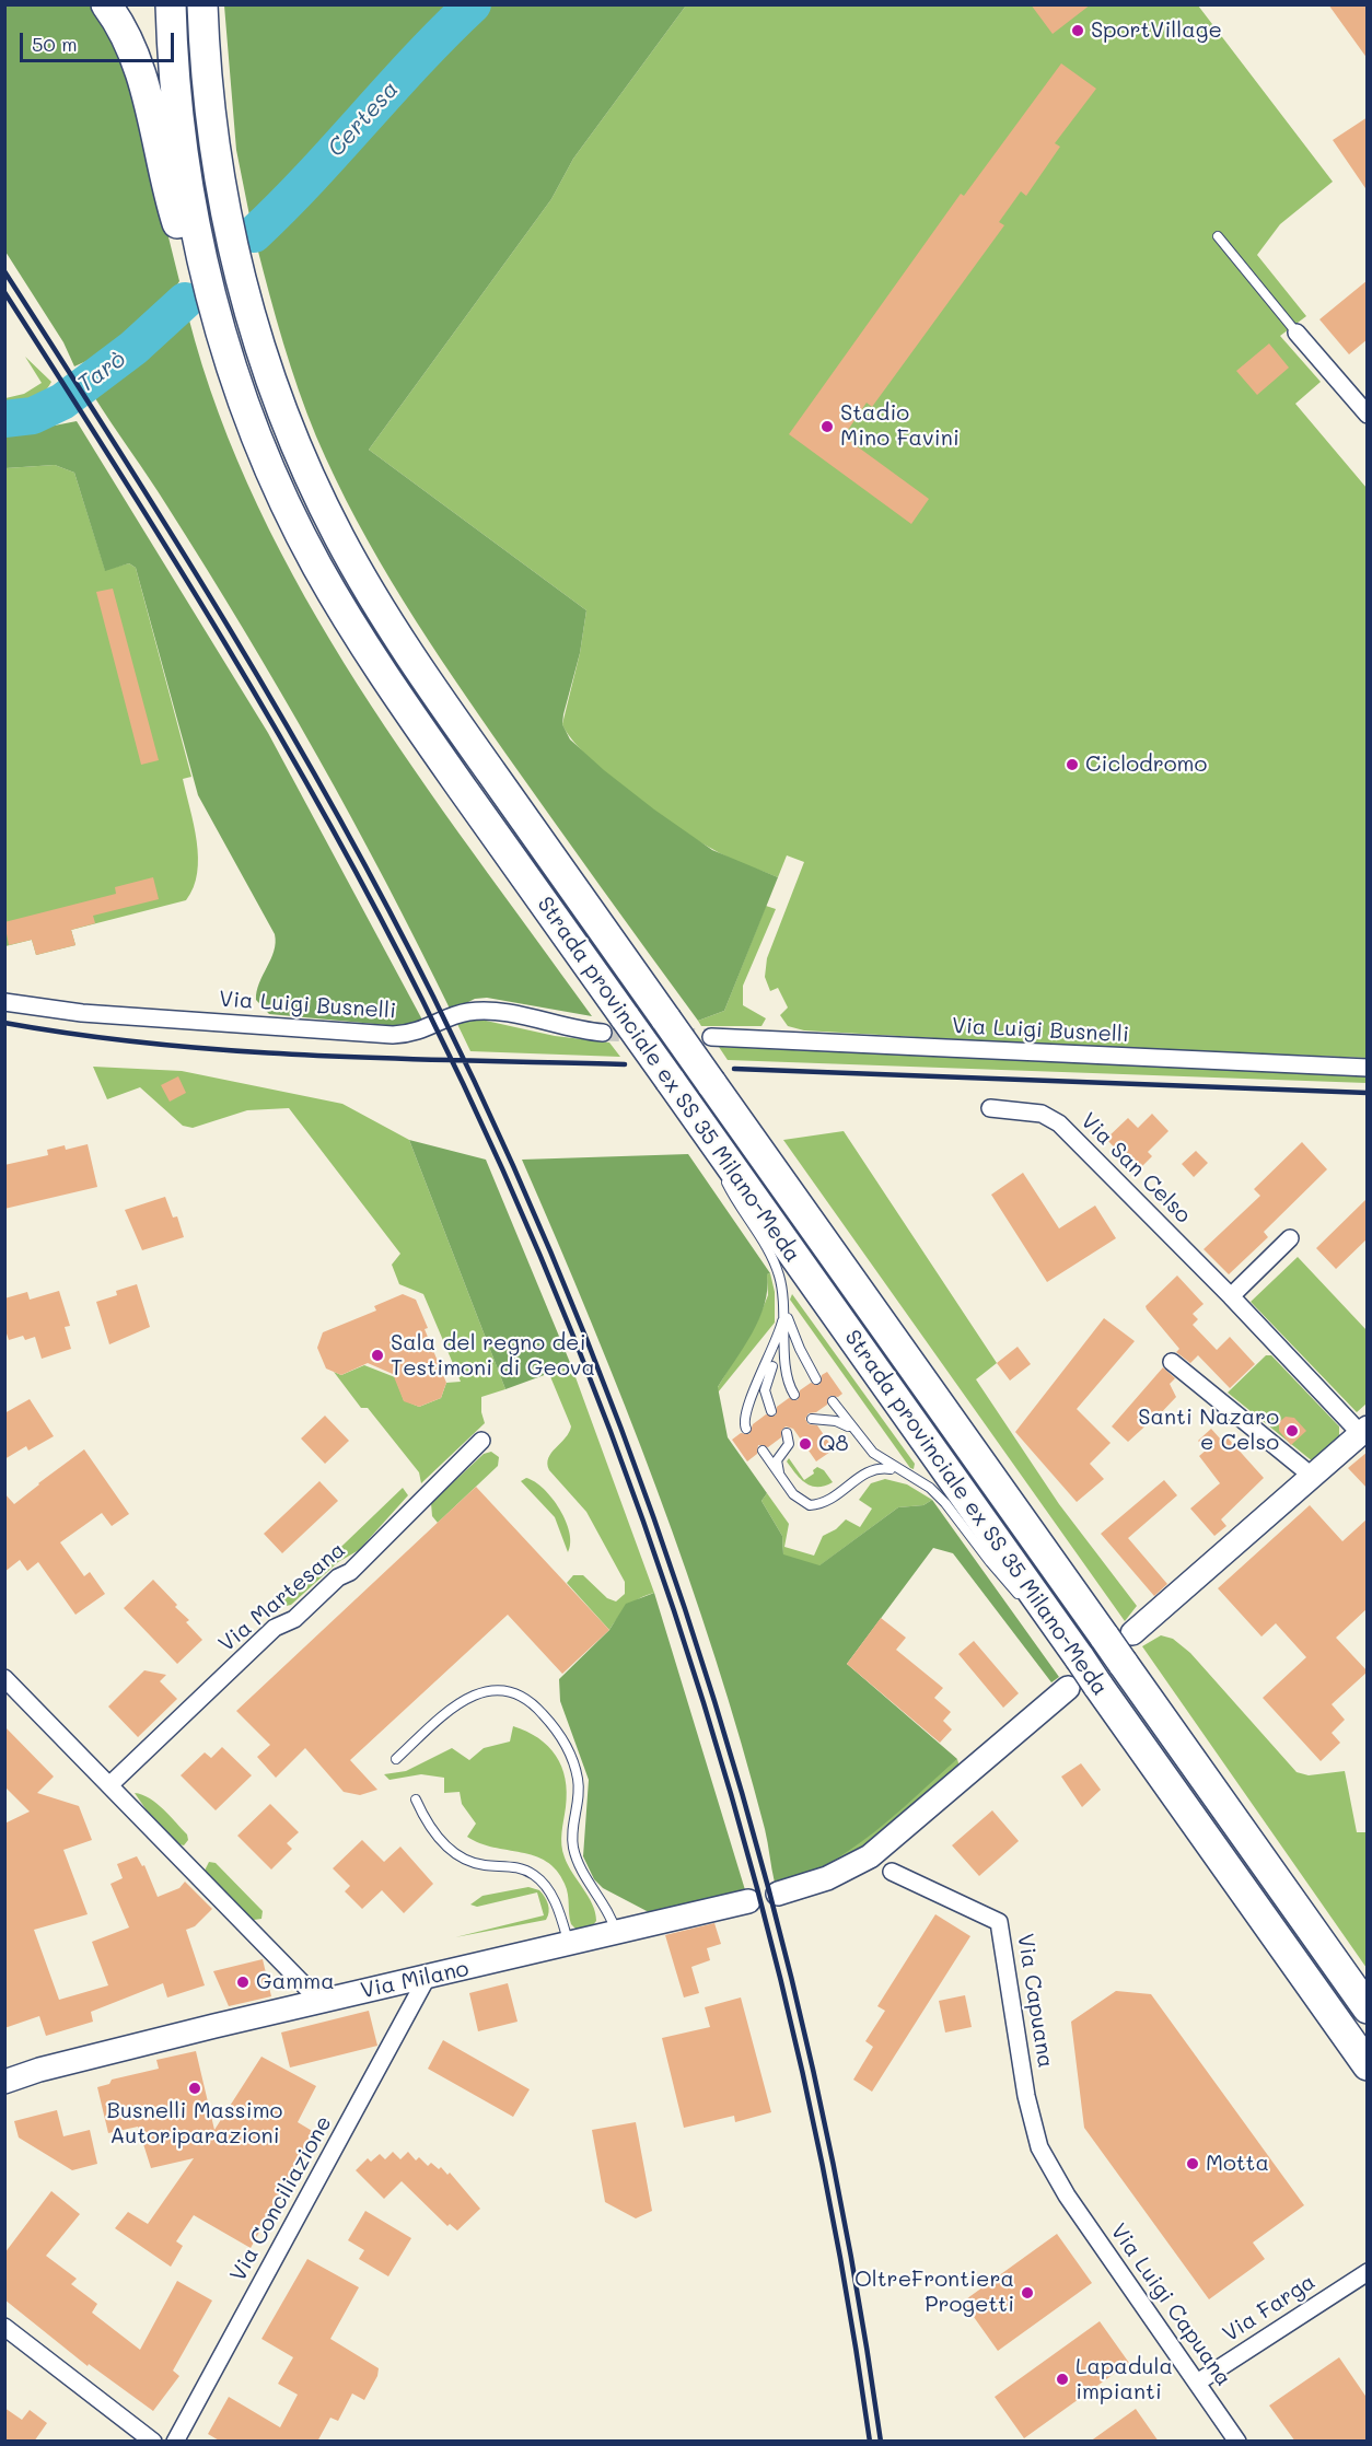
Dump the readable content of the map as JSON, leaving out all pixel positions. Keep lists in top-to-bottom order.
{
  "streets": {
    "highway": ["Strada provinciale ex SS 35 Milano-Meda"],
    "street": [
      "Via Luigi Busnelli",
      "Via San Celso",
      "Via Martesana",
      "Via Milano",
      "Via Capuana",
      "Via Conciliazione",
      "Via Luigi Capuana",
      "Via Farga"
    ]
  },
  "crossings": [
    ["Via Luigi Busnelli", "Strada provinciale ex SS 35 Milano-Meda"],
    ["Via Milano", "Via Conciliazione"],
    ["Via Capuana", "Via Luigi Capuana"],
    ["Via Luigi Capuana", "Via Farga"]
  ],
  "water": ["Certesa", "Tarò"],
  "places": [
    "SportVillage",
    "Stadio Mino Favini",
    "Ciclodromo",
    "Sala del regno dei Testimoni di Geova",
    "Santi Nazaro e Celso",
    "Q8",
    "Gamma",
    "Busnelli Massimo Autoriparazioni",
    "Motta",
    "OltreFrontiera Progetti",
    "Lapadula impianti"
  ],
  "scale_bar": "50 m"
}
